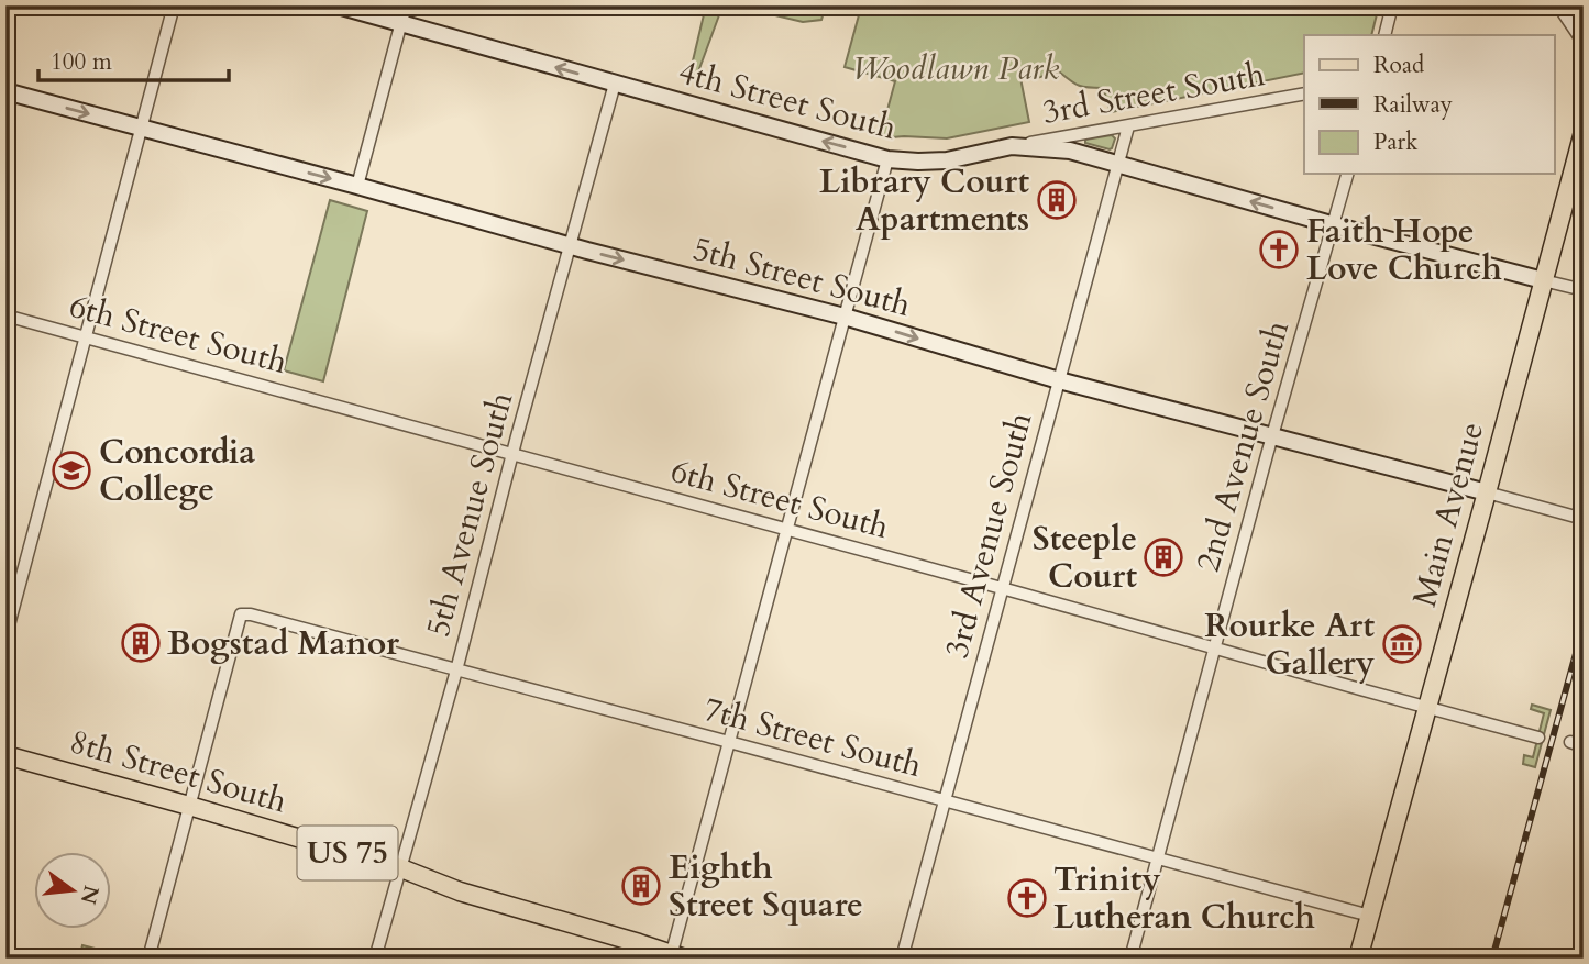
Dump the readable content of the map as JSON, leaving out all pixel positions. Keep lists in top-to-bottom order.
{
  "streets": {
    "main road": ["Main Avenue", "8th Street South", "US 75"],
    "street": [
      "3rd Street South",
      "4th Street South",
      "5th Street South",
      "6th Street South",
      "2nd Avenue South",
      "5th Avenue South",
      "3rd Avenue South",
      "7th Street South"
    ]
  },
  "crossings": [
    ["3rd Street South", "4th Street South"],
    ["3rd Street South", "3rd Avenue South"],
    ["4th Street South", "2nd Avenue South"],
    ["4th Street South", "5th Avenue South"],
    ["4th Street South", "Main Avenue"],
    ["4th Street South", "3rd Avenue South"],
    ["5th Street South", "2nd Avenue South"],
    ["5th Street South", "5th Avenue South"],
    ["5th Street South", "Main Avenue"],
    ["5th Street South", "3rd Avenue South"],
    ["6th Street South", "2nd Avenue South"],
    ["6th Street South", "5th Avenue South"],
    ["6th Street South", "Main Avenue"],
    ["6th Street South", "3rd Avenue South"],
    ["2nd Avenue South", "7th Street South"],
    ["5th Avenue South", "7th Street South"],
    ["5th Avenue South", "8th Street South"],
    ["Main Avenue", "7th Street South"],
    ["3rd Avenue South", "7th Street South"],
    ["7th Street South", "8th Street South"]
  ],
  "one_way": ["4th Street South", "5th Street South"],
  "parks": ["Woodlawn Park"],
  "places": {
    "building": [
      "Library Court Apartments",
      "Steeple Court",
      "Bogstad Manor",
      "Eighth Street Square"
    ],
    "church": ["Faith Hope Love Church", "Trinity Lutheran Church"],
    "school or university": ["Concordia College"],
    "museum": ["Rourke Art Gallery"]
  },
  "legend": ["Road", "Railway", "Park"],
  "scale_bar": "100 m",
  "north": "right"
}
